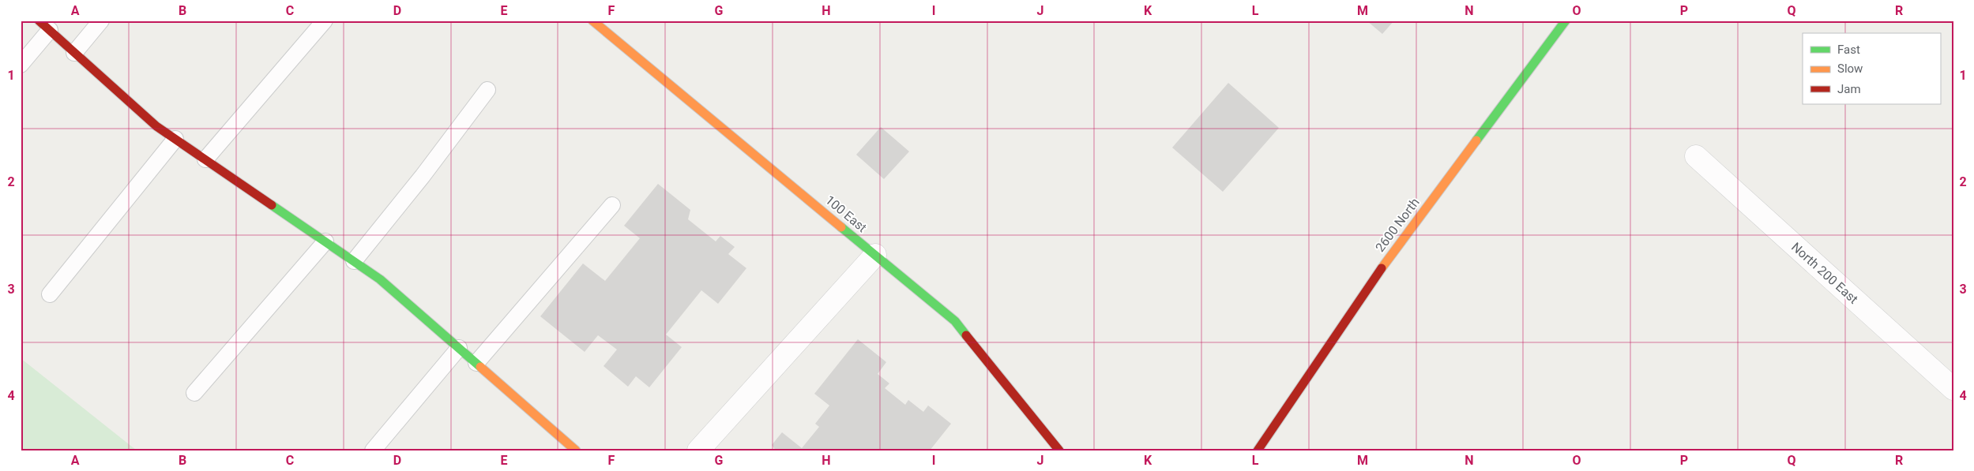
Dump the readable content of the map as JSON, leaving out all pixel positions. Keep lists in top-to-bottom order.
{
  "streets": {
    "street": ["100 East", "2600 North", "North 200 East"]
  },
  "legend": ["Fast", "Slow", "Jam"],
  "grid": {
    "columns": [
      "A",
      "B",
      "C",
      "D",
      "E",
      "F",
      "G",
      "H",
      "I",
      "J",
      "K",
      "L",
      "M",
      "N",
      "O",
      "P",
      "Q",
      "R"
    ],
    "rows": [
      "1",
      "2",
      "3",
      "4"
    ]
  }
}
